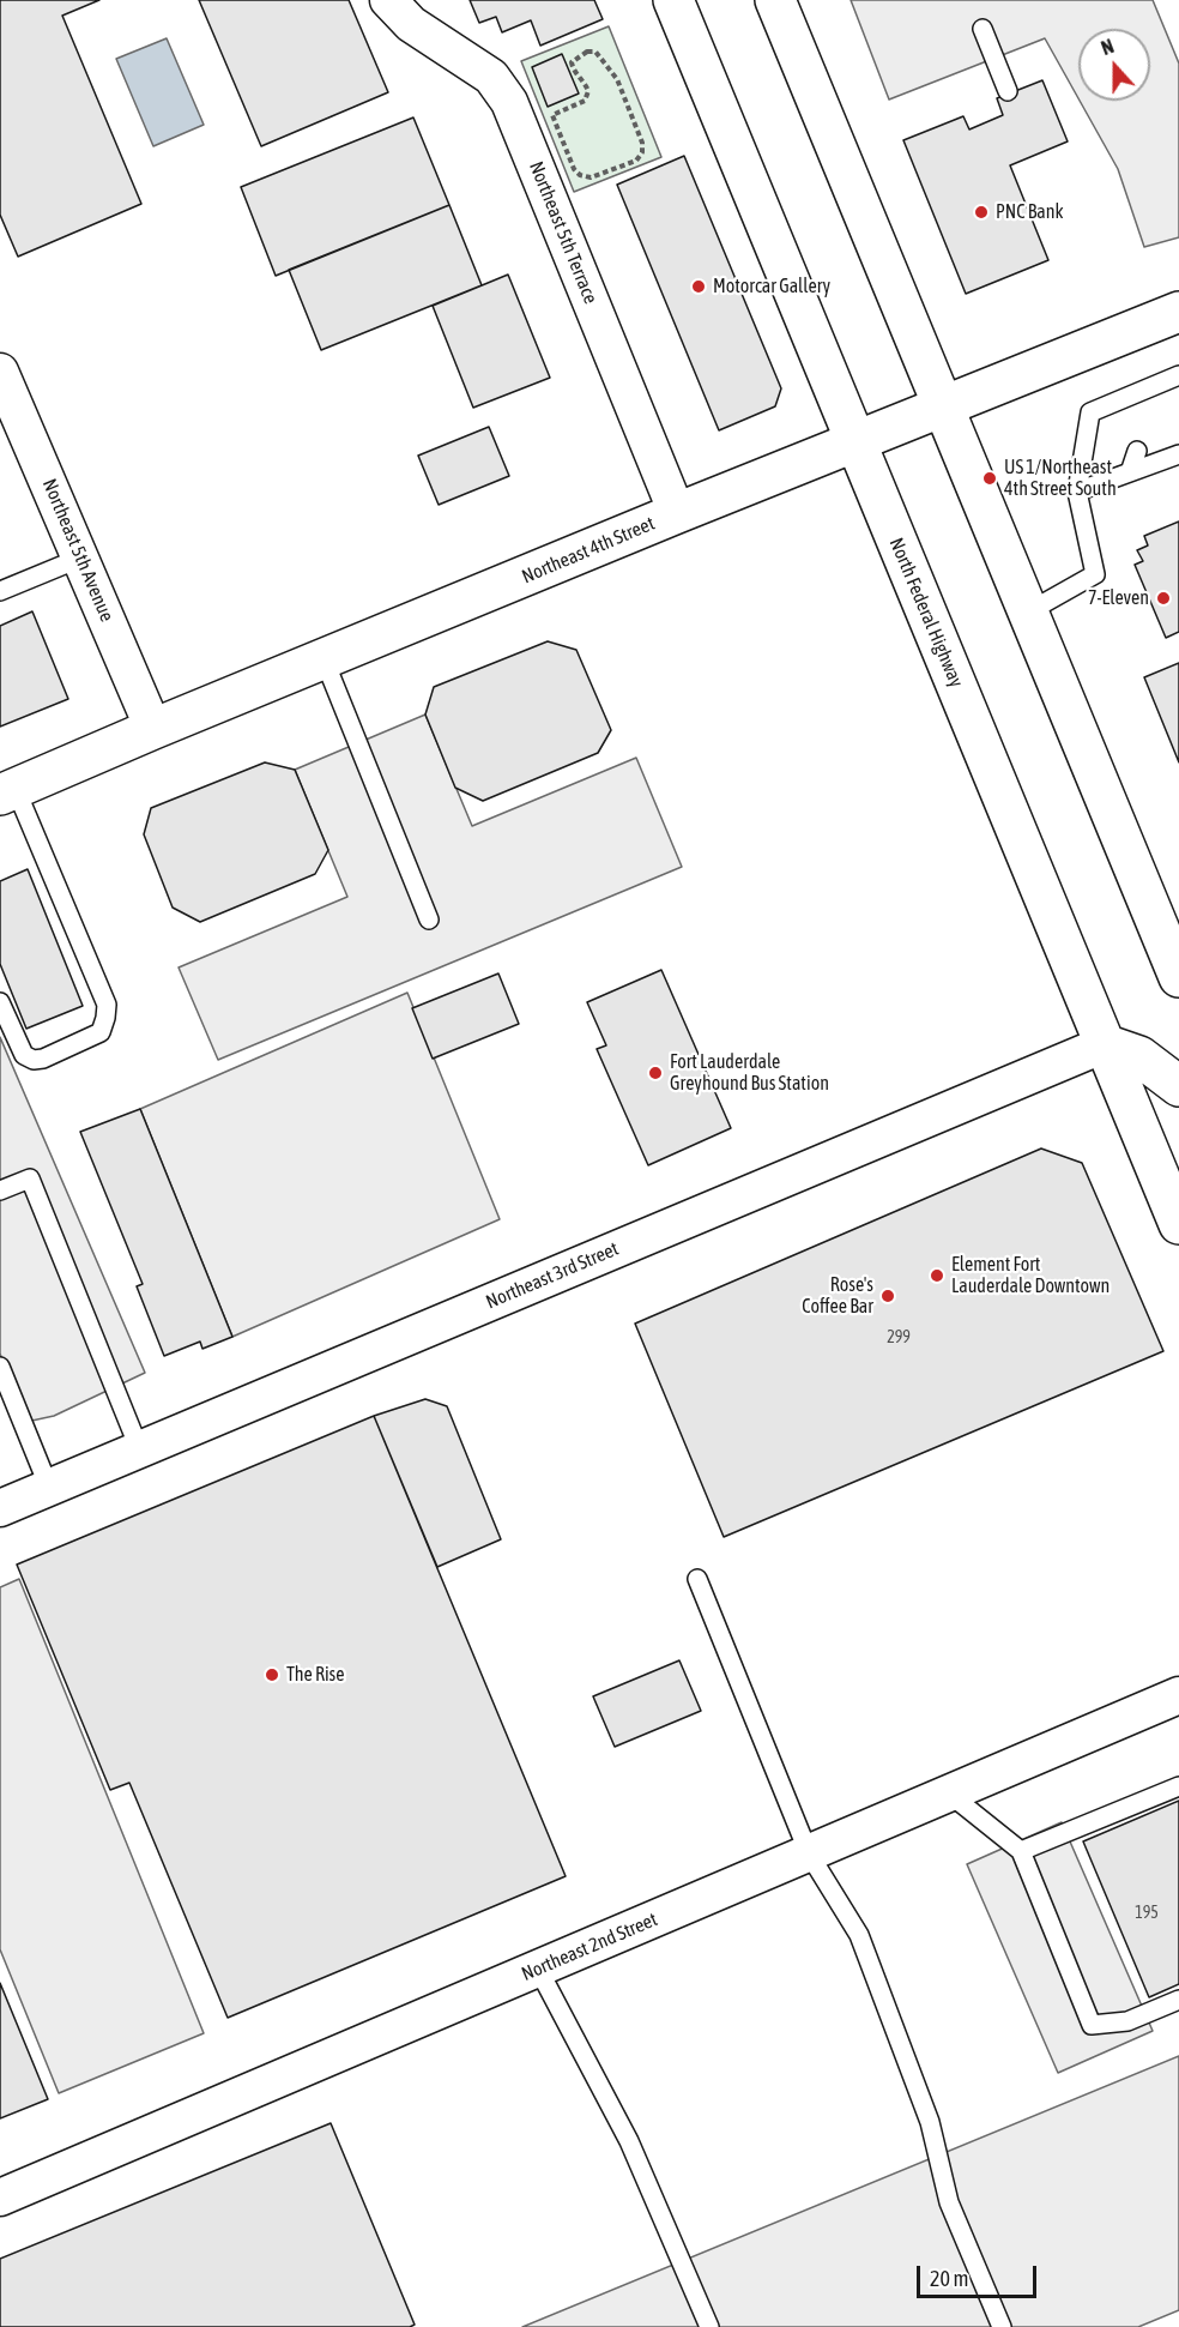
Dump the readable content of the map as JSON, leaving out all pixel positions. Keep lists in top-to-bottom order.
{
  "streets": {
    "main road": ["Northeast 4th Street", "North Federal Highway"],
    "street": [
      "Northeast 5th Terrace",
      "Northeast 5th Avenue",
      "Northeast 3rd Street",
      "Northeast 2nd Street"
    ]
  },
  "crossings": [
    ["Northeast 5th Terrace", "Northeast 4th Street"],
    ["Northeast 5th Avenue", "Northeast 4th Street"],
    ["Northeast 4th Street", "North Federal Highway"],
    ["North Federal Highway", "Northeast 3rd Street"]
  ],
  "places": [
    "PNC Bank",
    "Motorcar Gallery",
    "US 1/Northeast 4th Street South",
    "7-Eleven",
    "Fort Lauderdale Greyhound Bus Station",
    "Element Fort Lauderdale Downtown",
    "Rose's Coffee Bar",
    "The Rise"
  ],
  "house_numbers": ["299", "195"],
  "scale_bar": "20 m",
  "north": "top"
}
